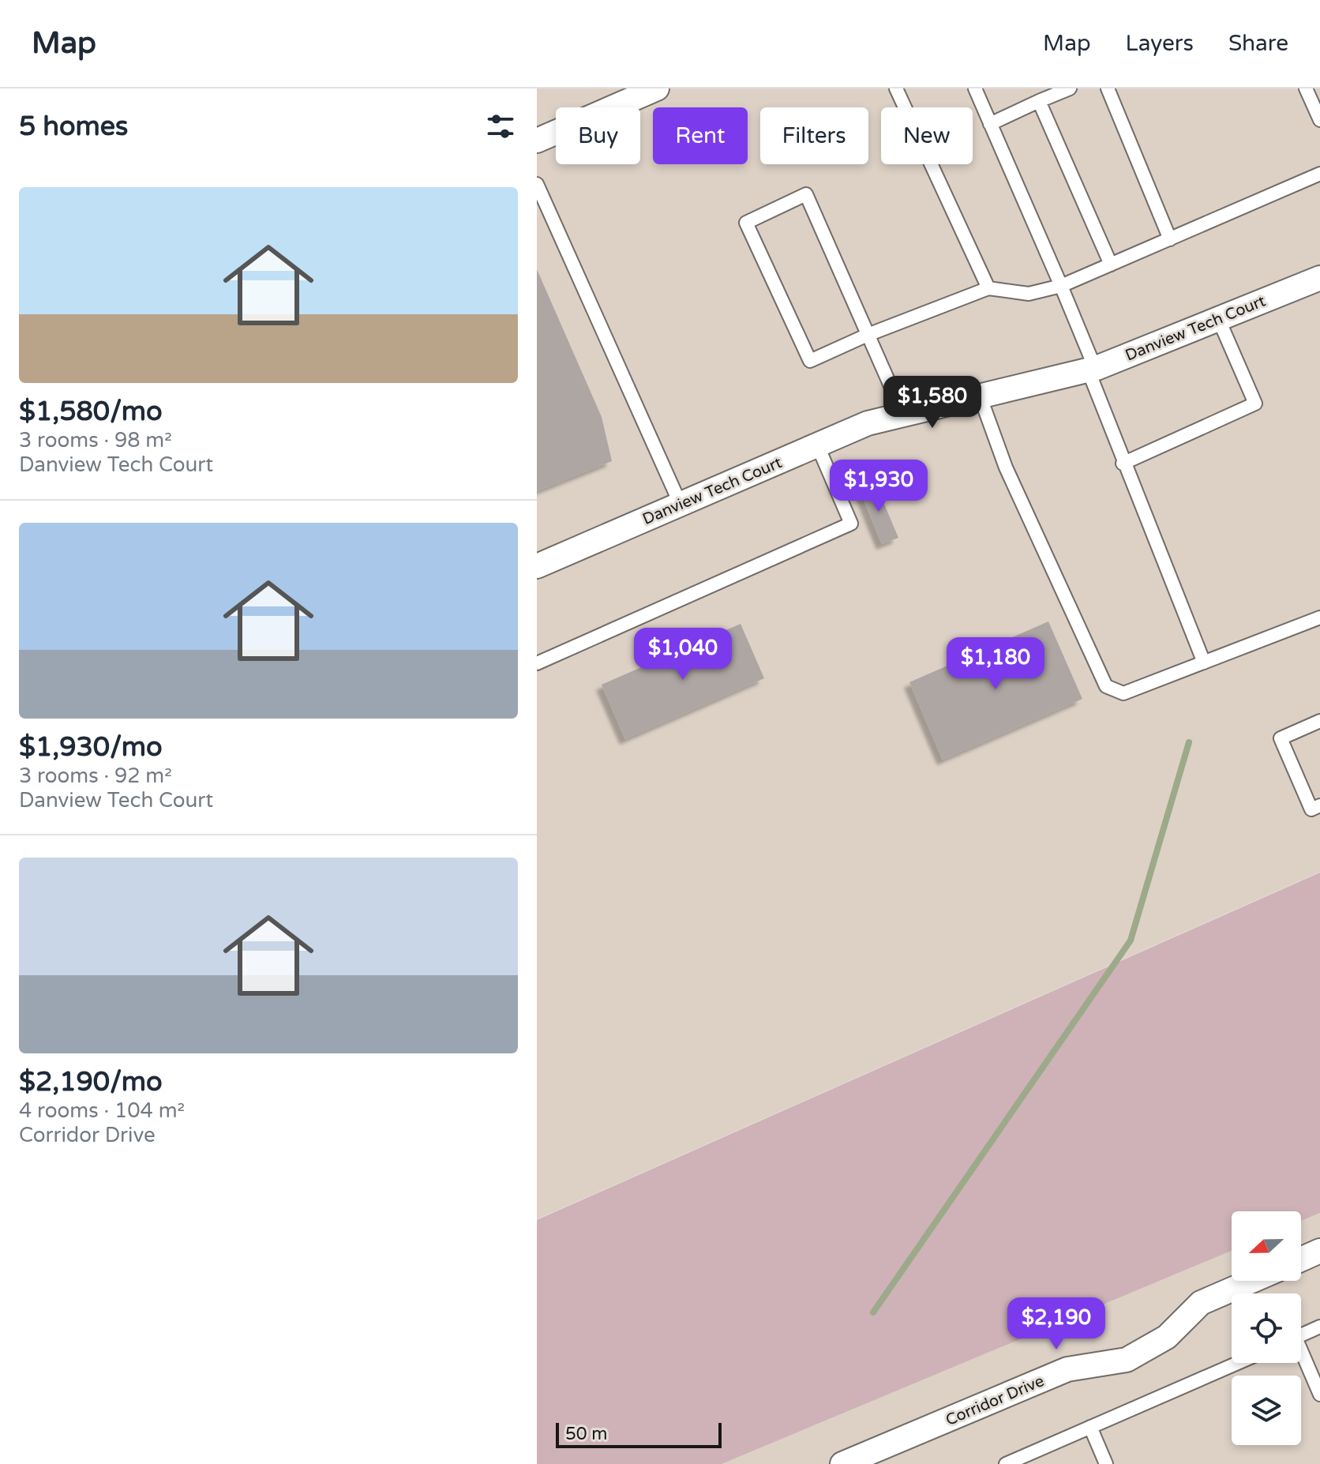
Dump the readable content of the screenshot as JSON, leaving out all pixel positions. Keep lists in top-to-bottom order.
{
  "streets": {
    "street": ["Danview Tech Court", "Corridor Drive"]
  },
  "scale_bar": "50 m",
  "north": "left",
  "page": {
    "header": "Map",
    "nav": ["Map", "Layers", "Share"],
    "heading": "5 homes",
    "chip": [
      "Buy",
      "Rent",
      "Filters",
      "New"
    ],
    "list": [
      {
        "name": "$1,580/mo",
        "note": "3 rooms · 98 m² · Danview Tech Court"
      },
      {
        "name": "$1,930/mo",
        "note": "3 rooms · 92 m² · Danview Tech Court"
      },
      {
        "name": "$2,190/mo",
        "note": "4 rooms · 104 m² · Corridor Drive"
      }
    ],
    "price": [
      "$1,580",
      "$1,930",
      "$1,040",
      "$1,180",
      "$2,190"
    ],
    "scale": "50 m"
  }
}
